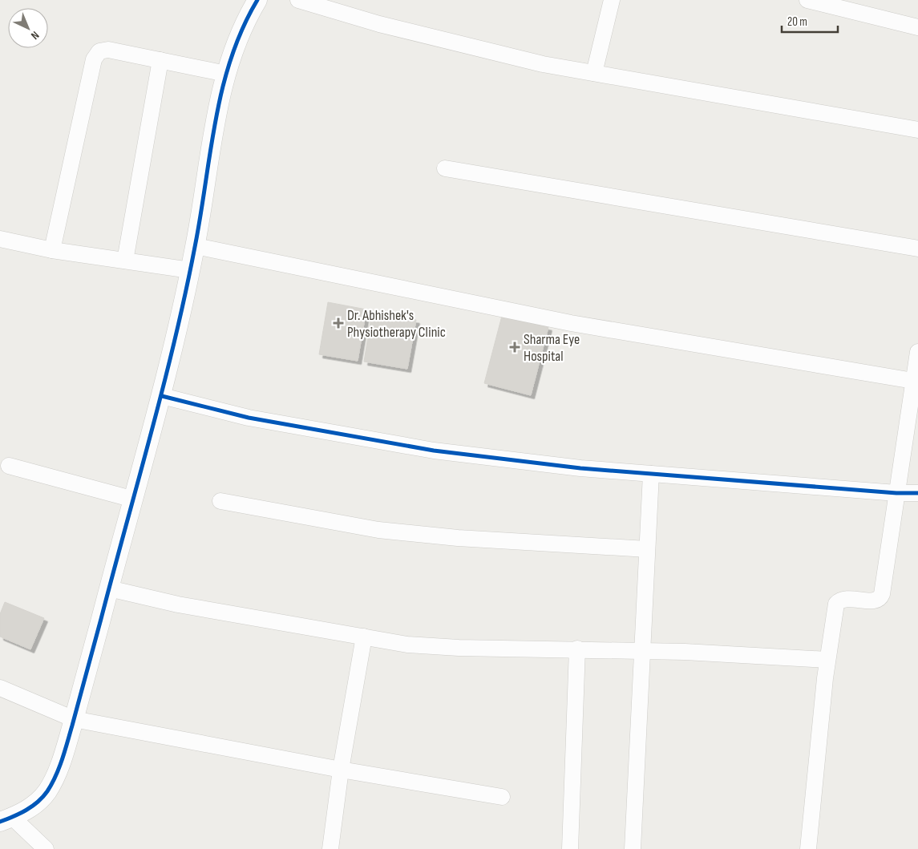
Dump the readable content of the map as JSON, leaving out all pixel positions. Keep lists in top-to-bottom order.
{
  "places": {
    "health": ["Dr. Abhishek's Physiotherapy Clinic", "Sharma Eye Hospital"]
  },
  "scale_bar": "20 m",
  "north": "bottom right"
}
